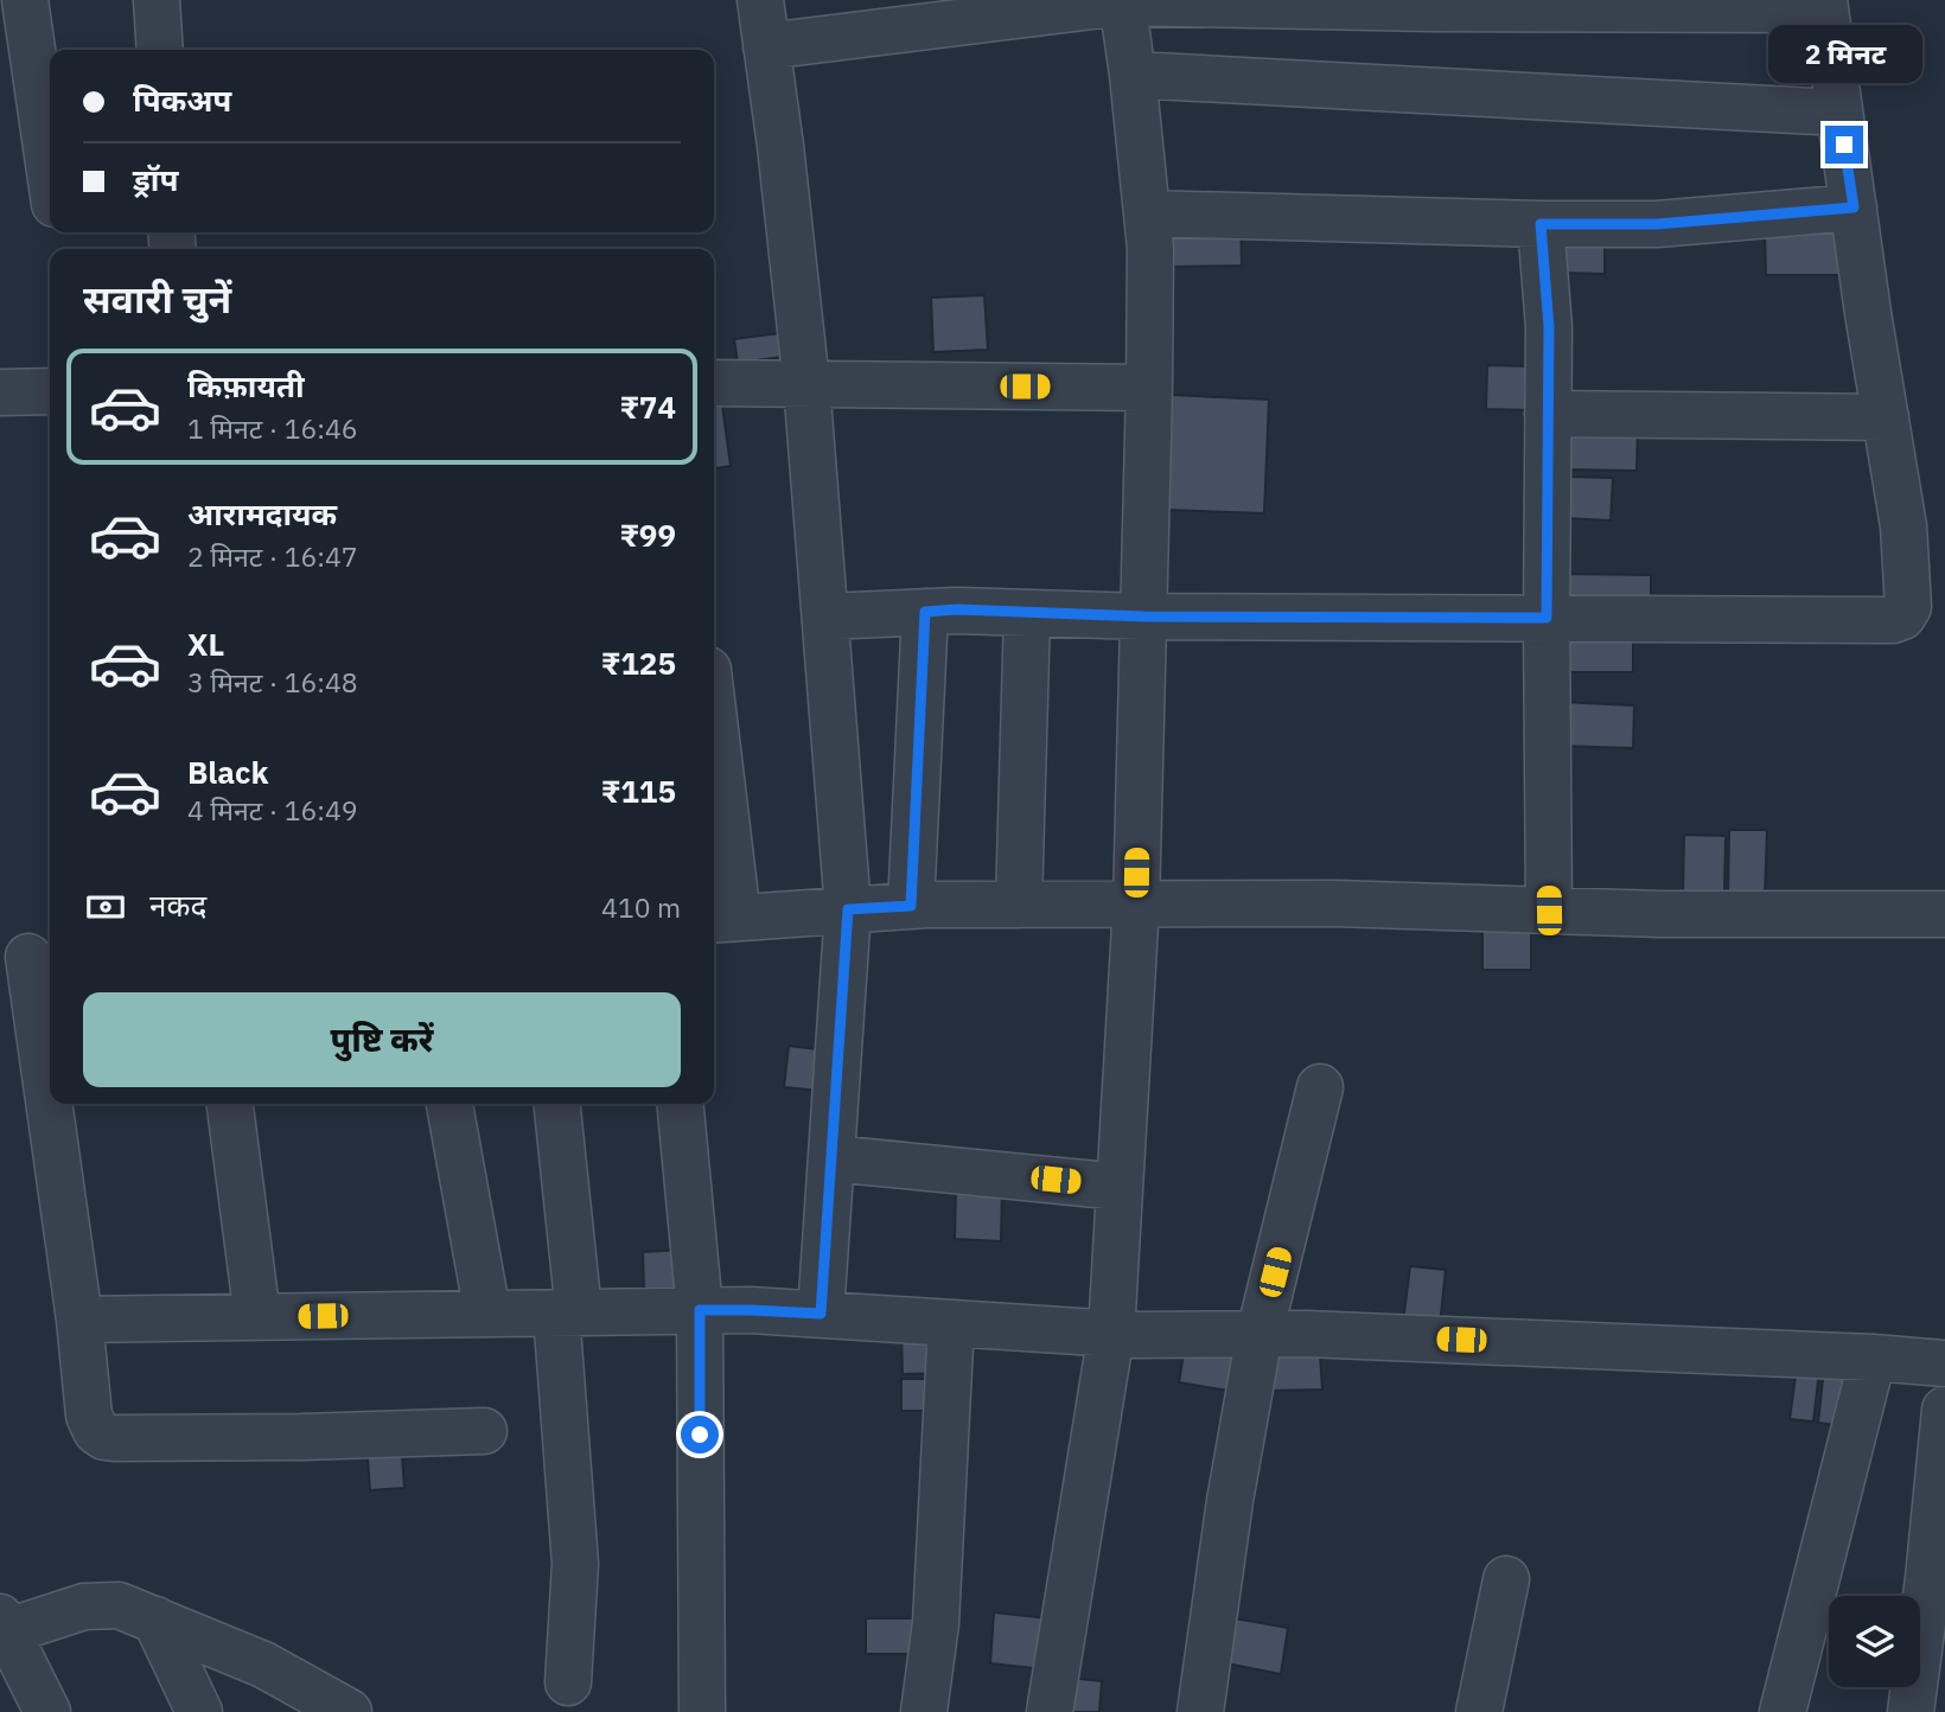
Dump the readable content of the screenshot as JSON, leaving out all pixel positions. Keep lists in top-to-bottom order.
{
  "page": {
    "bubble": "2 मिनट",
    "banner": ["पिकअप", "ड्रॉप"],
    "heading": "सवारी चुनें",
    "list": [
      {
        "name": "किफ़ायती",
        "note": "1 मिनट · 16:46",
        "value": "₹74"
      },
      {
        "name": "आरामदायक",
        "note": "2 मिनट · 16:47",
        "value": "₹99"
      },
      {
        "name": "XL",
        "note": "3 मिनट · 16:48",
        "value": "₹125"
      },
      {
        "name": "Black",
        "note": "4 मिनट · 16:49",
        "value": "₹115"
      }
    ],
    "pay": ["नकद", "410 m"],
    "buttons": "पुष्टि करें"
  }
}
